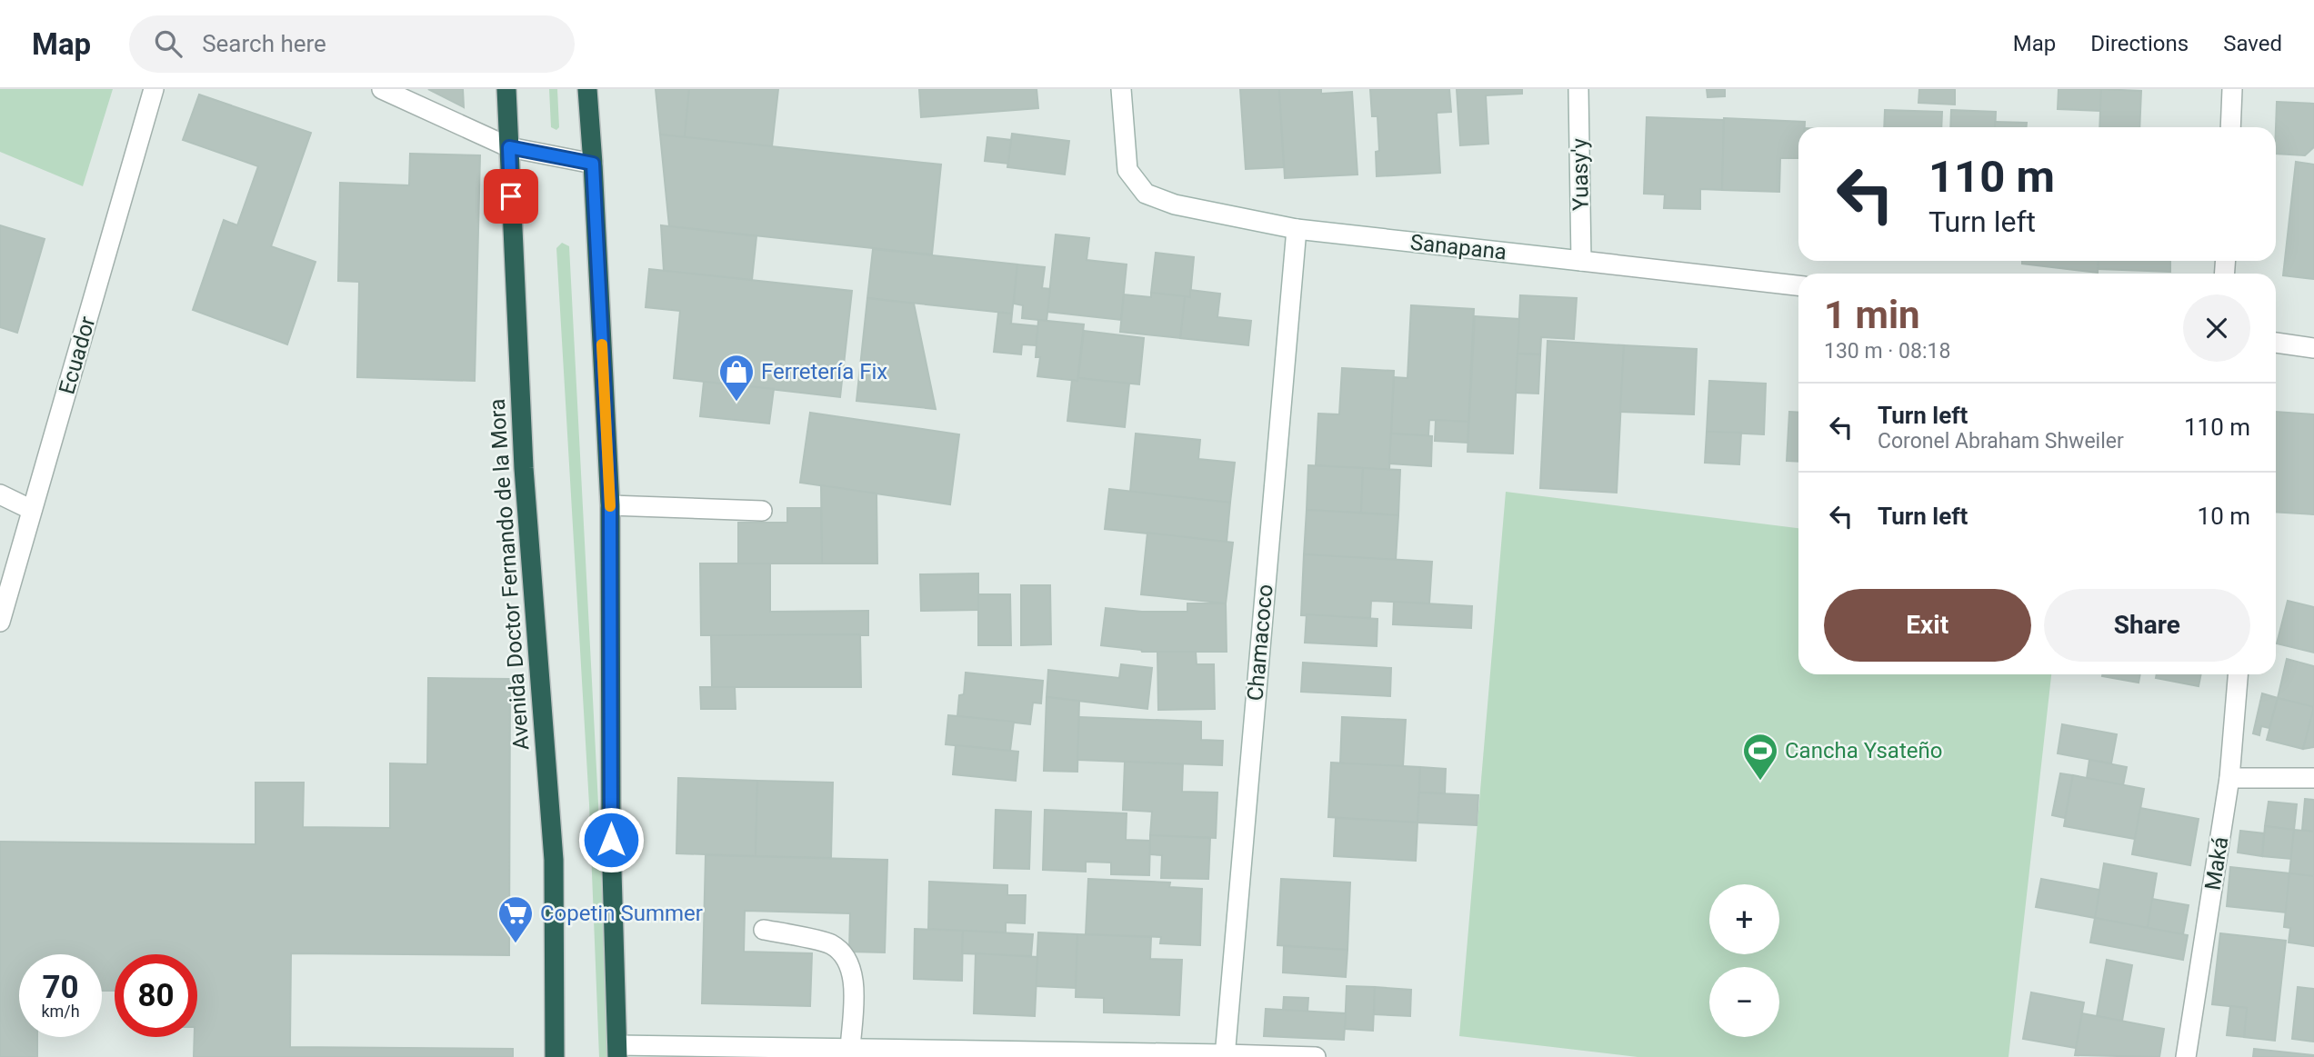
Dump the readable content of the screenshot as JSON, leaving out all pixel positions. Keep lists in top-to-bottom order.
{
  "streets": {
    "highway": ["Avenida Doctor Fernando de la Mora"],
    "street": [
      "Yuasy'y",
      "Sanapana",
      "Ecuador",
      "Chamacoco",
      "Maká"
    ]
  },
  "crossings": [
    ["Yuasy'y", "Sanapana"],
    ["Sanapana", "Chamacoco"]
  ],
  "places": {
    "shop": ["Ferretería Fix"],
    "sports": ["Cancha Ysateño"],
    "supermarket": ["Copetin Summer"]
  },
  "page": {
    "header": "Map",
    "search": "Search here",
    "nav": ["Map", "Directions", "Saved"],
    "turn": ["110 m", "Turn left"],
    "heading": ["1 min", "130 m · 08:18"],
    "list": [
      {
        "name": "Turn left",
        "note": "Coronel Abraham Shweiler",
        "value": "110 m"
      },
      {
        "name": "Turn left",
        "value": "10 m"
      }
    ],
    "buttons": ["Exit", "Share"],
    "map_buttons": ["+", "−"],
    "speed": "70 km/h",
    "limit": "80"
  }
}
